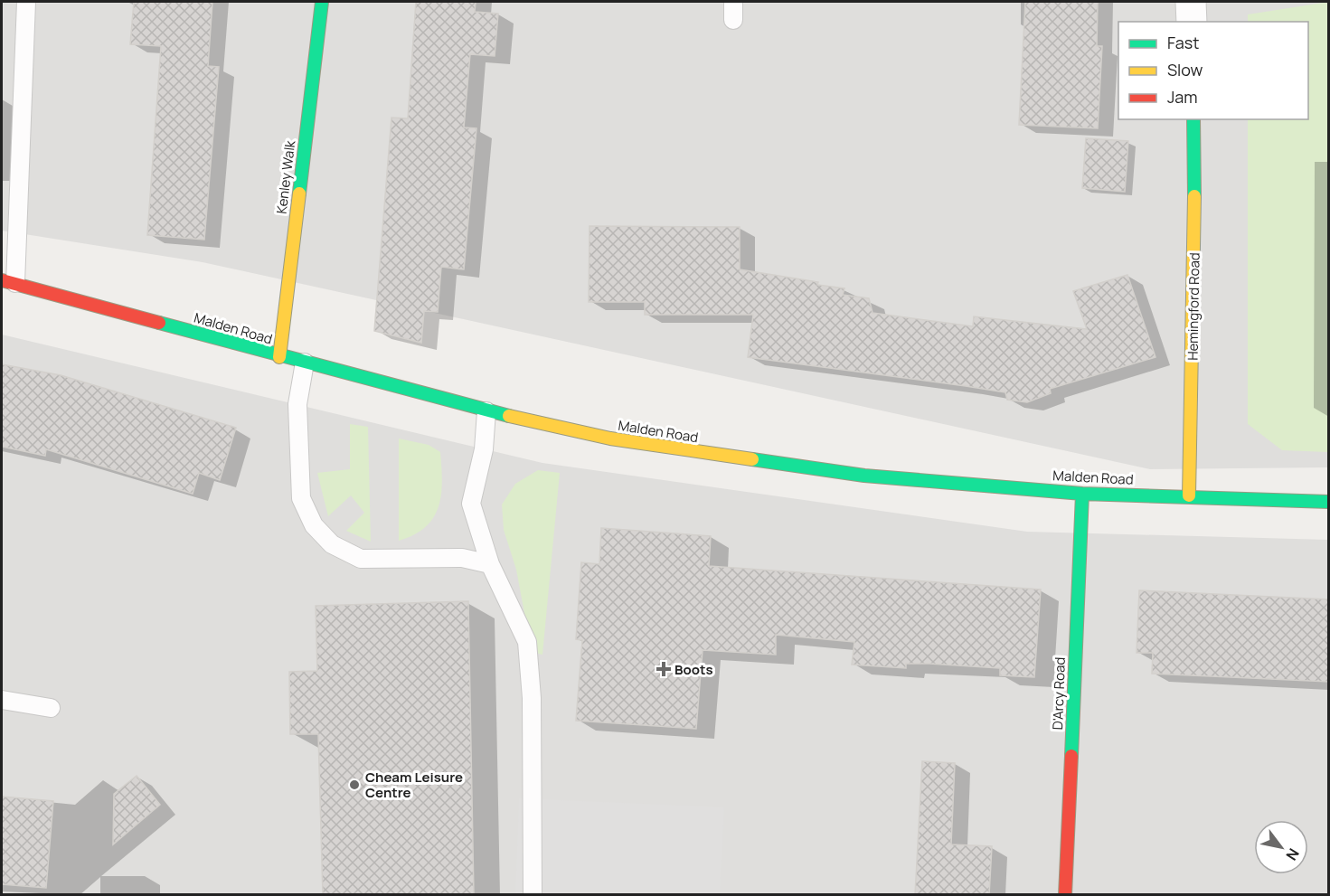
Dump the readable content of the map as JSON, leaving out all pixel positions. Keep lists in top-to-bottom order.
{
  "streets": {
    "main road": [
      "Kenley Walk",
      "Hemingford Road",
      "Malden Road",
      "D'Arcy Road"
    ]
  },
  "crossings": [
    ["Kenley Walk", "Malden Road"],
    ["Hemingford Road", "Malden Road"],
    ["Malden Road", "D'Arcy Road"]
  ],
  "places": {
    "health": ["Boots"],
    "other": ["Cheam Leisure Centre"]
  },
  "legend": ["Fast", "Slow", "Jam"],
  "north": "bottom right"
}
